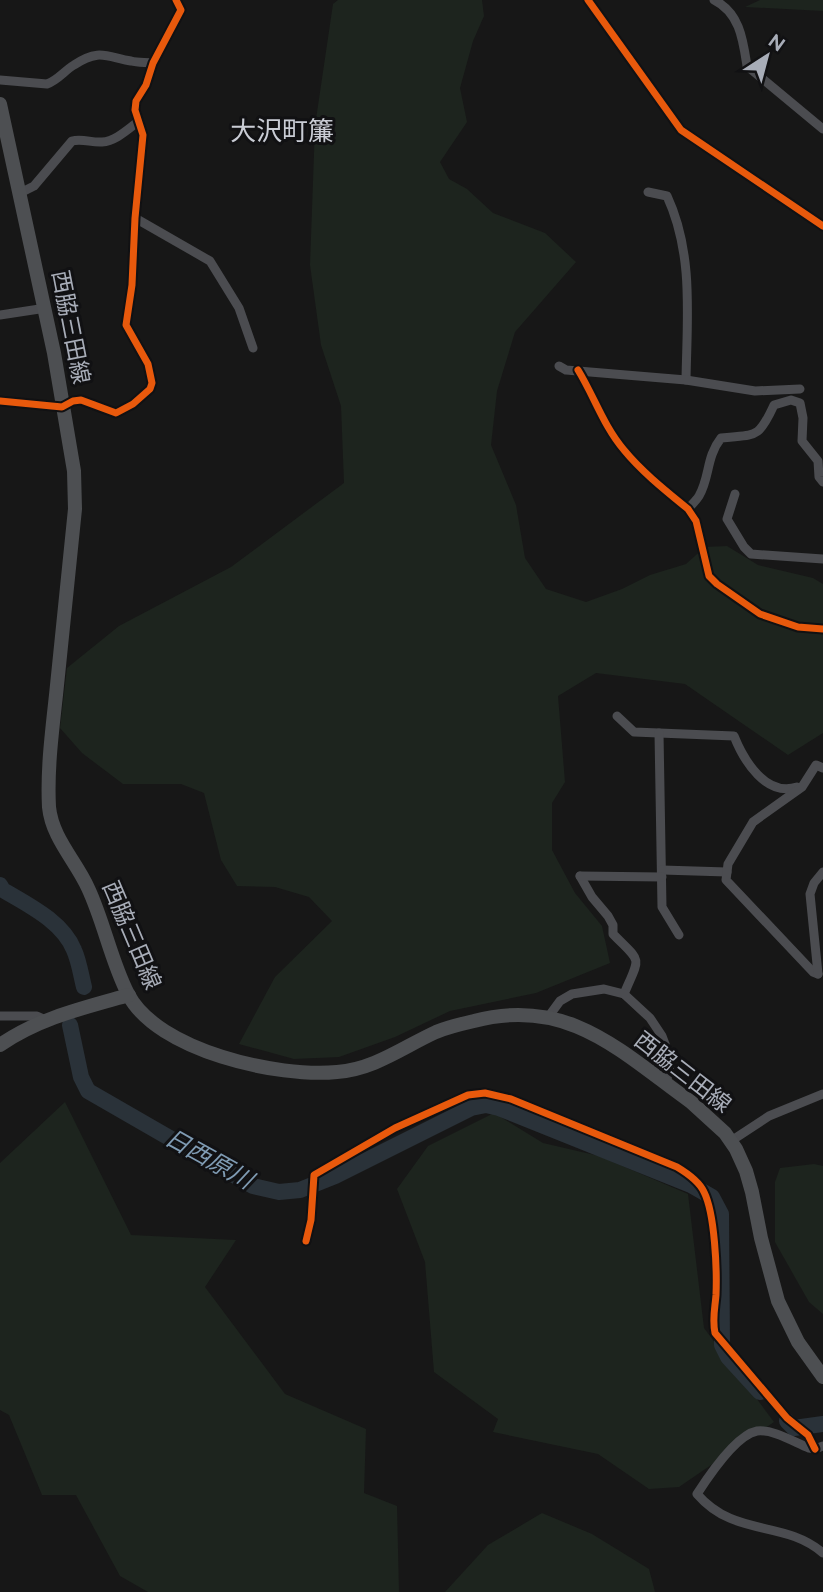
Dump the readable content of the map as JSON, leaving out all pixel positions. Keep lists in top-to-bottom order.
{
  "streets": {
    "main road": ["西脇三田線"]
  },
  "districts": ["大沢町簾"],
  "water": ["日西原川"],
  "north": "top right"
}
